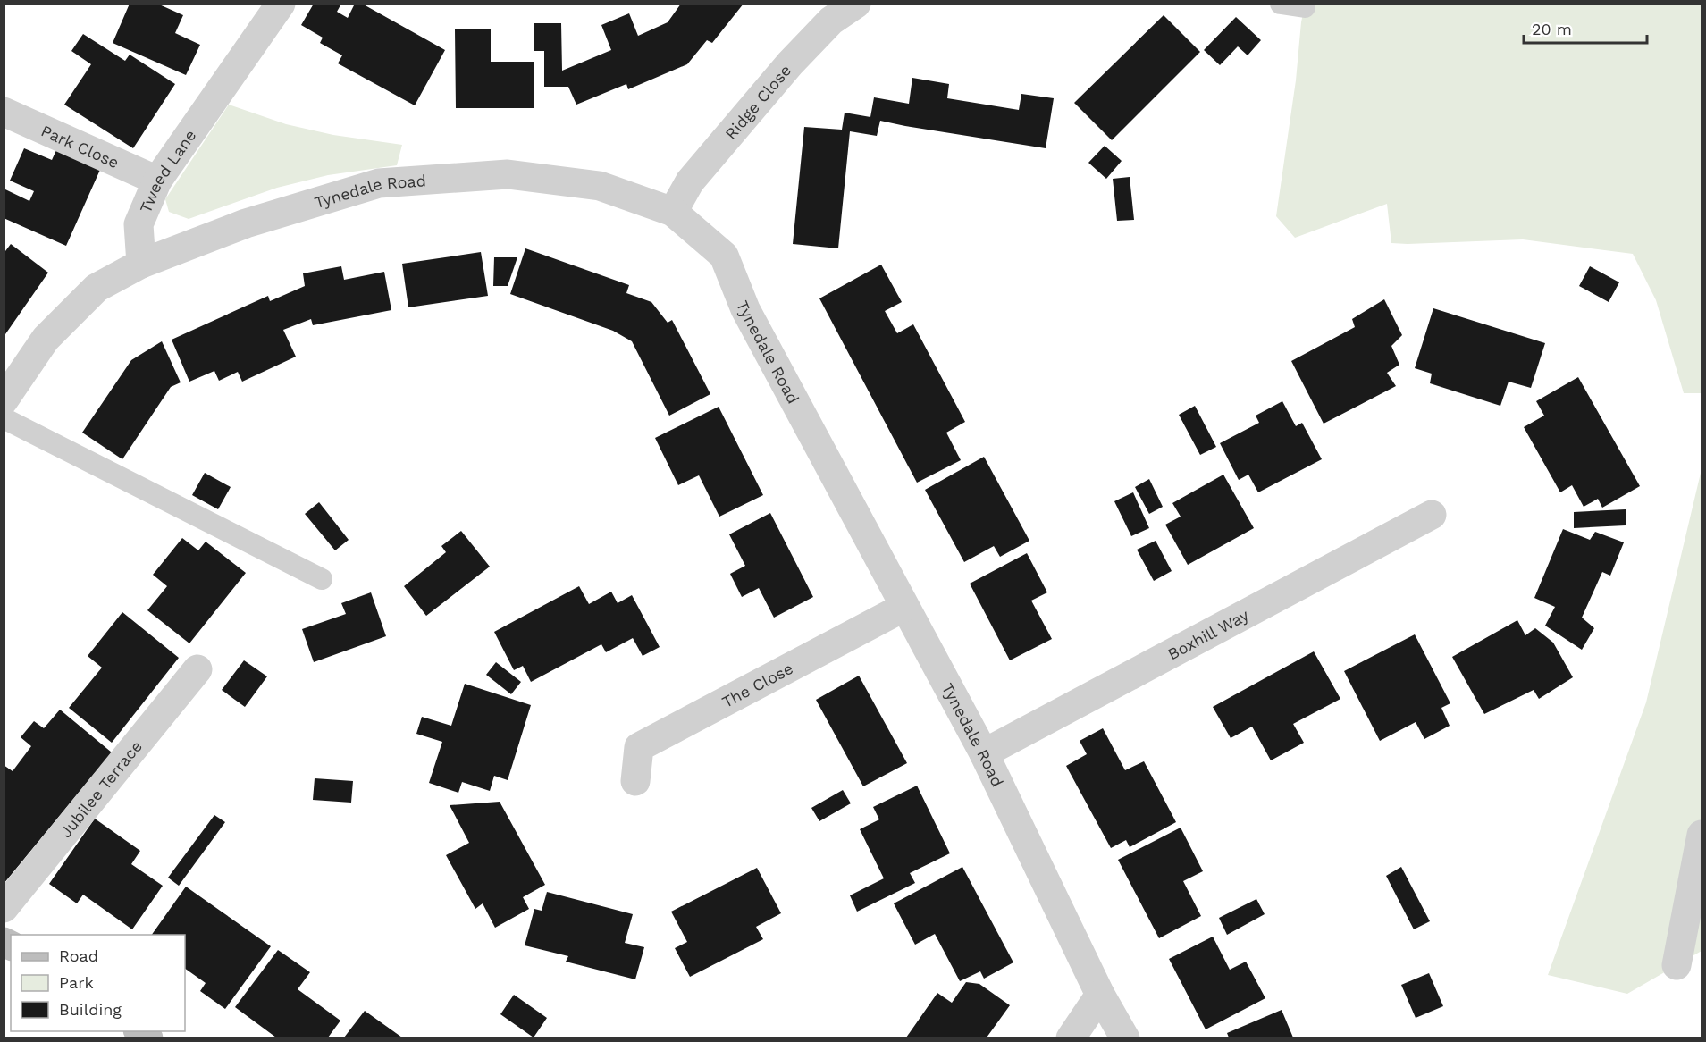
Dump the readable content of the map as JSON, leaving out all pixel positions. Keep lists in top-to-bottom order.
{
  "streets": {
    "street": [
      "Ridge Close",
      "Park Close",
      "Tweed Lane",
      "Tynedale Road",
      "Boxhill Way",
      "The Close",
      "Jubilee Terrace"
    ]
  },
  "crossings": [
    ["Ridge Close", "Tynedale Road"],
    ["Park Close", "Tweed Lane"],
    ["Tweed Lane", "Tynedale Road"],
    ["Tynedale Road", "Boxhill Way"],
    ["Tynedale Road", "The Close"]
  ],
  "legend": ["Road", "Park", "Building"],
  "scale_bar": "20 m"
}
